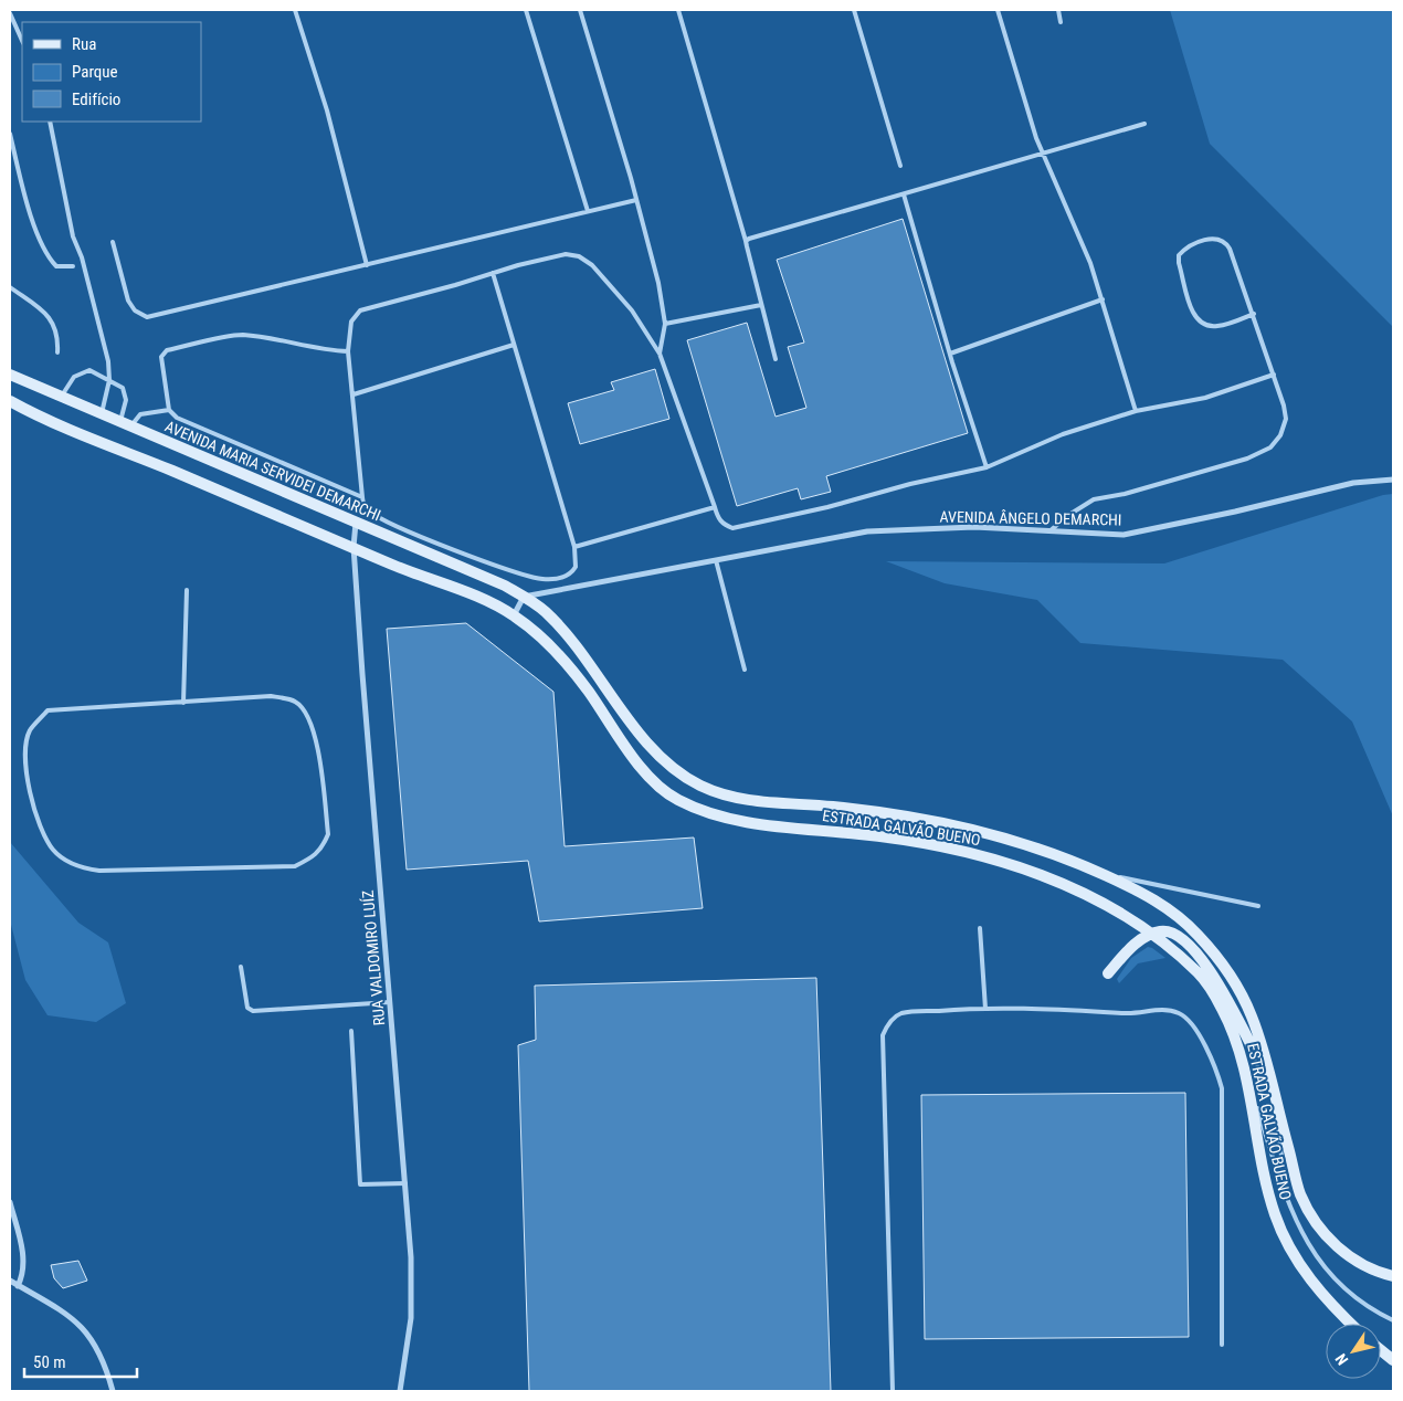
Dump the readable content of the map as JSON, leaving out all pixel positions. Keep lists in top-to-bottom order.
{
  "streets": {
    "main road": ["AVENIDA MARIA SERVIDEI DEMARCHI", "ESTRADA GALVÃO BUENO"],
    "street": ["AVENIDA ÂNGELO DEMARCHI", "RUA VALDOMIRO LUÍZ"]
  },
  "crossings": [
    ["AVENIDA MARIA SERVIDEI DEMARCHI", "AVENIDA ÂNGELO DEMARCHI"],
    ["AVENIDA MARIA SERVIDEI DEMARCHI", "ESTRADA GALVÃO BUENO"],
    ["AVENIDA MARIA SERVIDEI DEMARCHI", "RUA VALDOMIRO LUÍZ"],
    ["AVENIDA ÂNGELO DEMARCHI", "ESTRADA GALVÃO BUENO"]
  ],
  "legend": ["Rua", "Parque", "Edifício"],
  "scale_bar": "50 m",
  "north": "bottom left"
}
